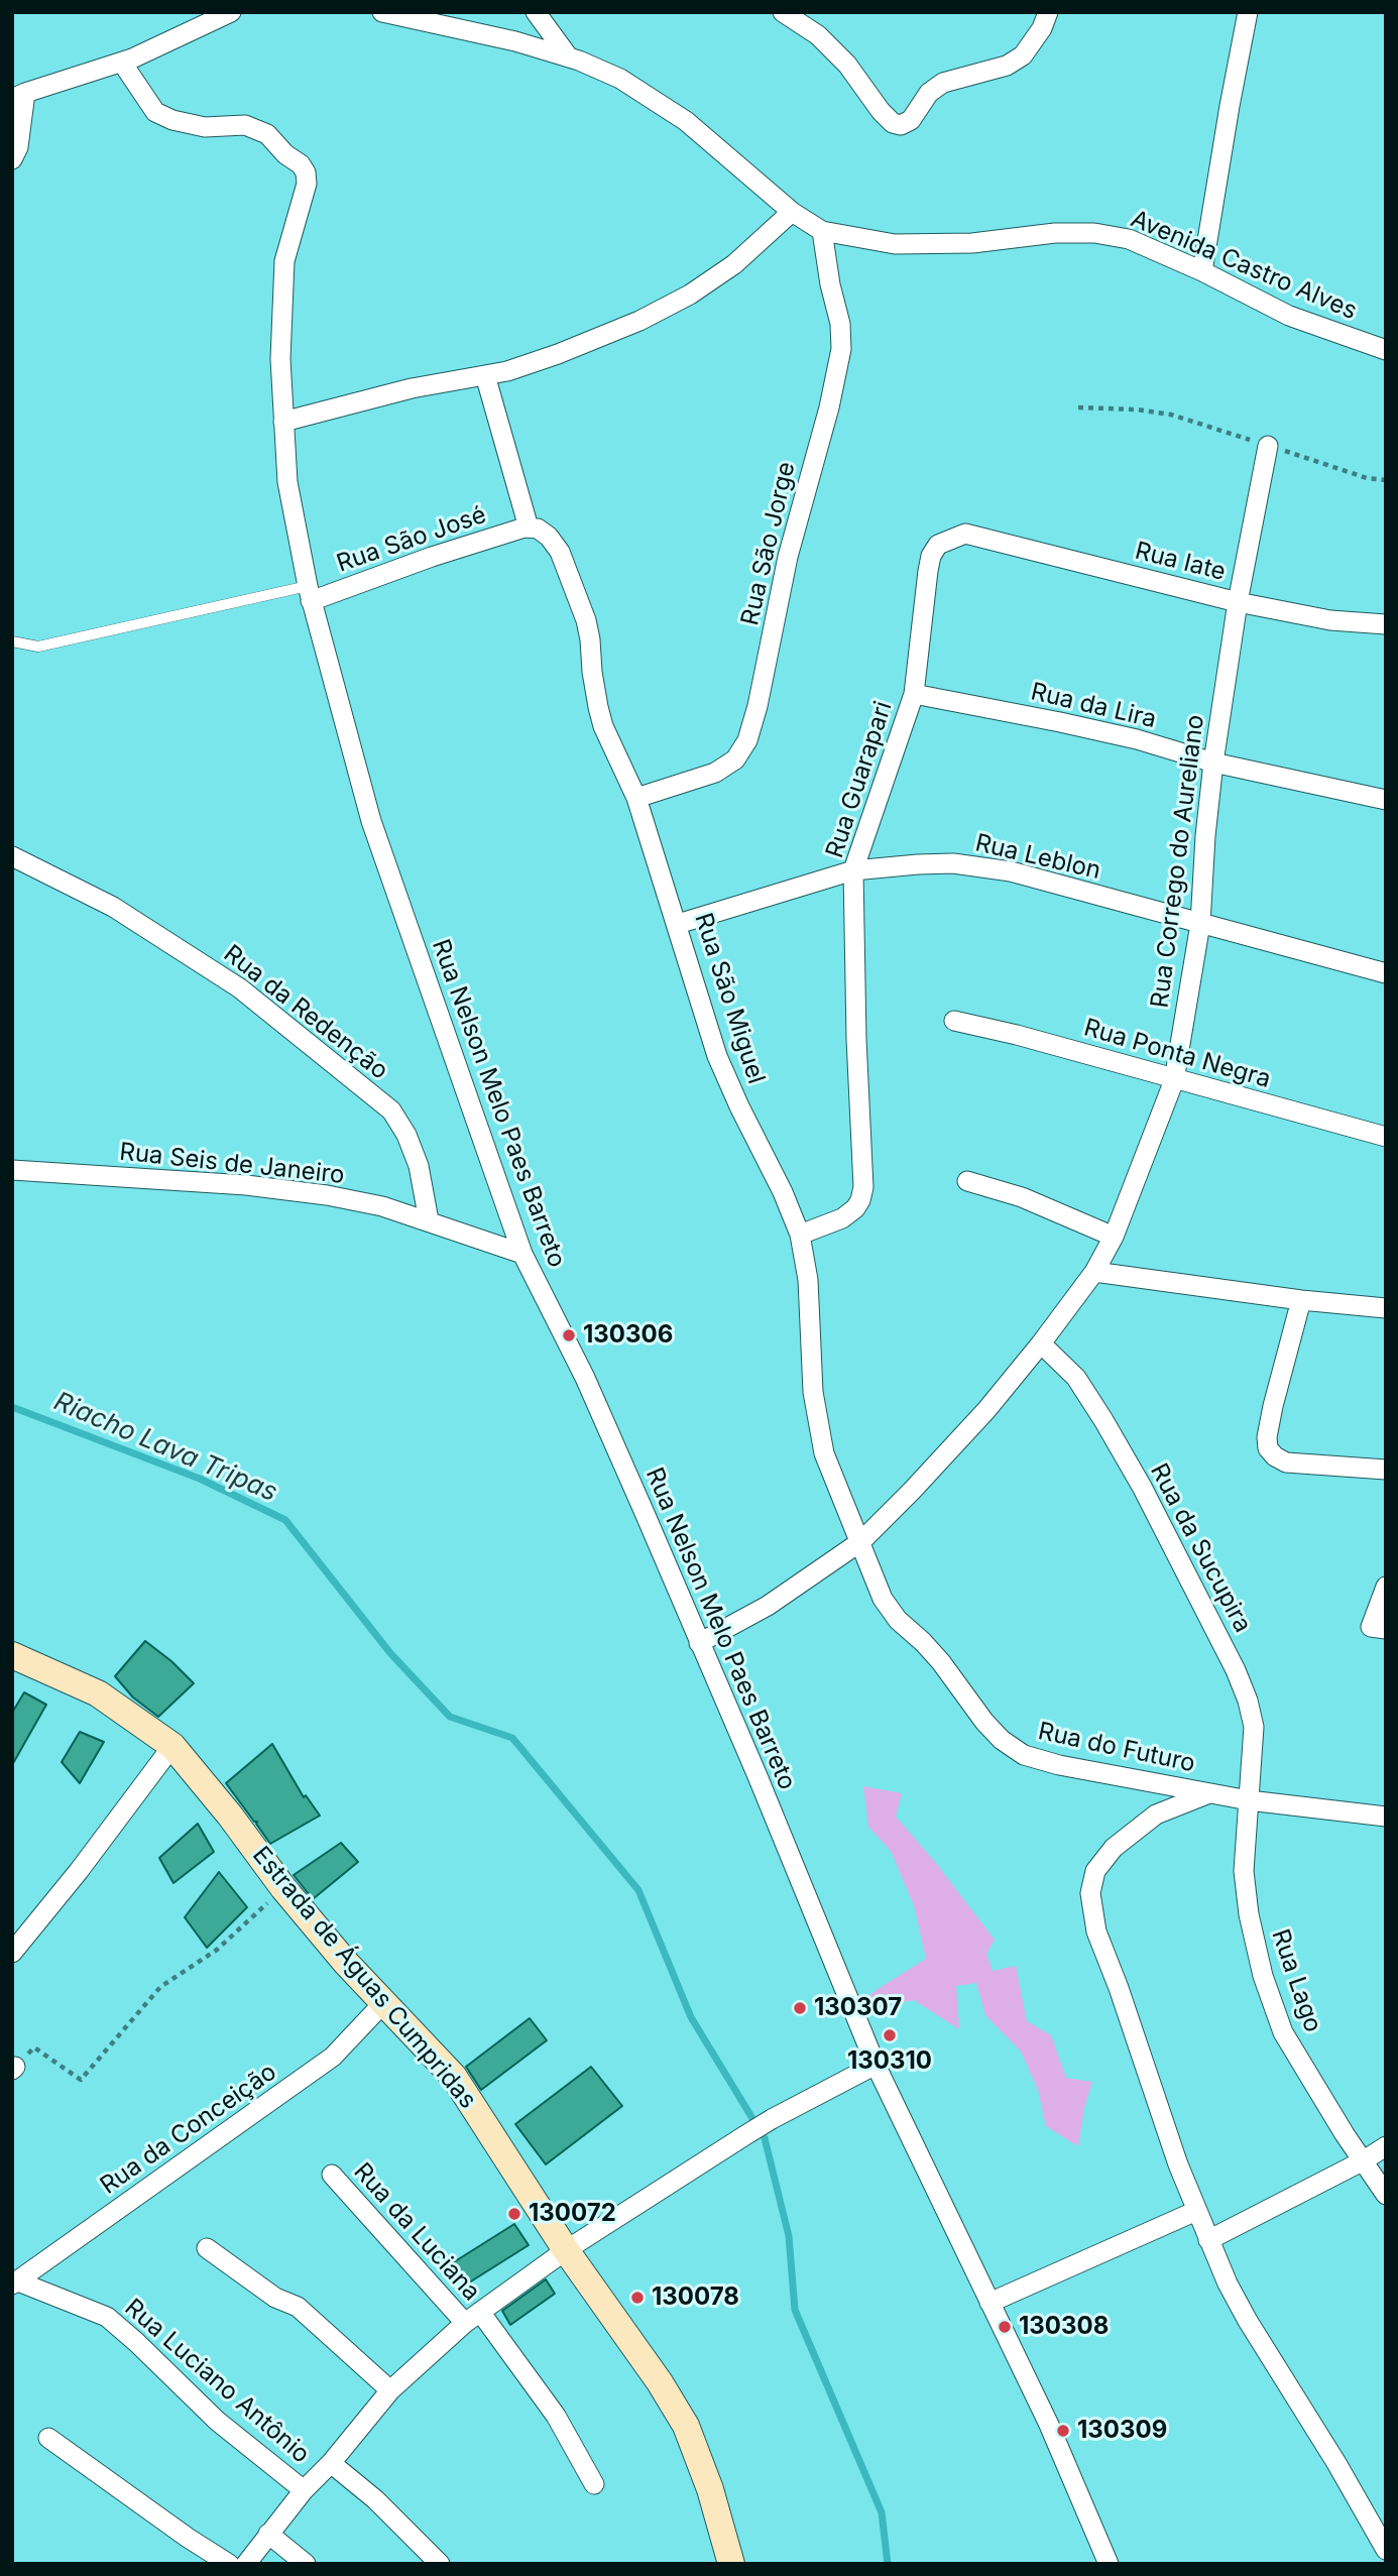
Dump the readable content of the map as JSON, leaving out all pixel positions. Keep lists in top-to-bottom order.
{
  "streets": {
    "main road": ["Estrada de Águas Cumpridas"],
    "street": [
      "Avenida Castro Alves",
      "Rua São José",
      "Rua São Jorge",
      "Rua Iate",
      "Rua da Lira",
      "Rua Guarapari",
      "Rua Leblon",
      "Rua Corrego do Aureliano",
      "Rua São Miguel",
      "Rua da Redenção",
      "Rua Ponta Negra",
      "Rua Nelson Melo Paes Barreto",
      "Rua Seis de Janeiro",
      "Rua da Sucupira",
      "Rua do Futuro",
      "Rua Lago",
      "Rua da Conceição",
      "Rua da Luciana",
      "Rua Luciano Antônio"
    ]
  },
  "crossings": [
    ["Avenida Castro Alves", "Rua São Jorge"],
    ["Rua São José", "Rua São Miguel"],
    ["Rua São José", "Rua Nelson Melo Paes Barreto"],
    ["Rua São Jorge", "Rua São Miguel"],
    ["Rua Iate", "Rua Guarapari"],
    ["Rua Iate", "Rua Corrego do Aureliano"],
    ["Rua da Lira", "Rua Guarapari"],
    ["Rua da Lira", "Rua Corrego do Aureliano"],
    ["Rua Guarapari", "Rua Leblon"],
    ["Rua Guarapari", "Rua São Miguel"],
    ["Rua Leblon", "Rua Corrego do Aureliano"],
    ["Rua Leblon", "Rua São Miguel"],
    ["Rua Corrego do Aureliano", "Rua São Miguel"],
    ["Rua Corrego do Aureliano", "Rua Ponta Negra"],
    ["Rua Corrego do Aureliano", "Rua Nelson Melo Paes Barreto"],
    ["Rua Corrego do Aureliano", "Rua da Sucupira"],
    ["Rua Corrego do Aureliano", "Rua do Futuro"],
    ["Rua São Miguel", "Rua do Futuro"],
    ["Rua da Redenção", "Rua Seis de Janeiro"],
    ["Rua Nelson Melo Paes Barreto", "Rua Seis de Janeiro"],
    ["Rua da Sucupira", "Rua do Futuro"],
    ["Rua da Sucupira", "Rua Lago"],
    ["Rua do Futuro", "Rua Lago"],
    ["Estrada de Águas Cumpridas", "Rua da Conceição"],
    ["Rua da Conceição", "Rua Luciano Antônio"]
  ],
  "water": ["Riacho Lava Tripas"],
  "places": [
    "130306",
    "130307",
    "130310",
    "130072",
    "130078",
    "130308",
    "130309"
  ]
}
